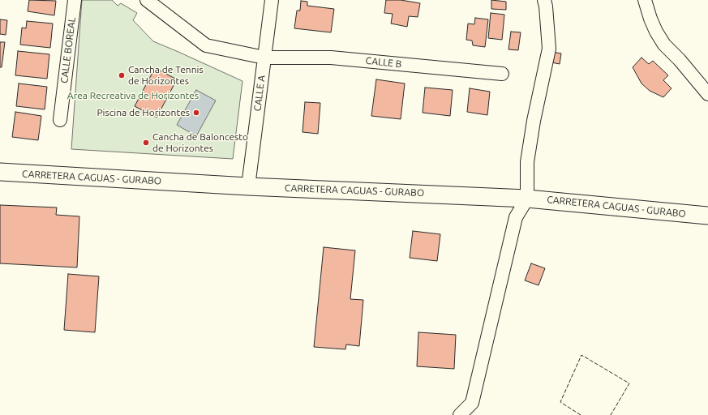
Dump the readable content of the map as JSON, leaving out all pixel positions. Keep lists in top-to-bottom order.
{
  "streets": {
    "main road": ["CARRETERA CAGUAS - GURABO"],
    "street": ["CALLE BOREAL", "CALLE B", "CALLE A"]
  },
  "crossings": [
    ["CALLE B", "CALLE A"],
    ["CALLE A", "CARRETERA CAGUAS - GURABO"]
  ],
  "parks": ["Area Recreativa de Horizontes"],
  "places": ["Cancha de Tennis de Horizontes", "Piscina de Horizontes", "Cancha de Baloncesto de Horizontes"]
}
